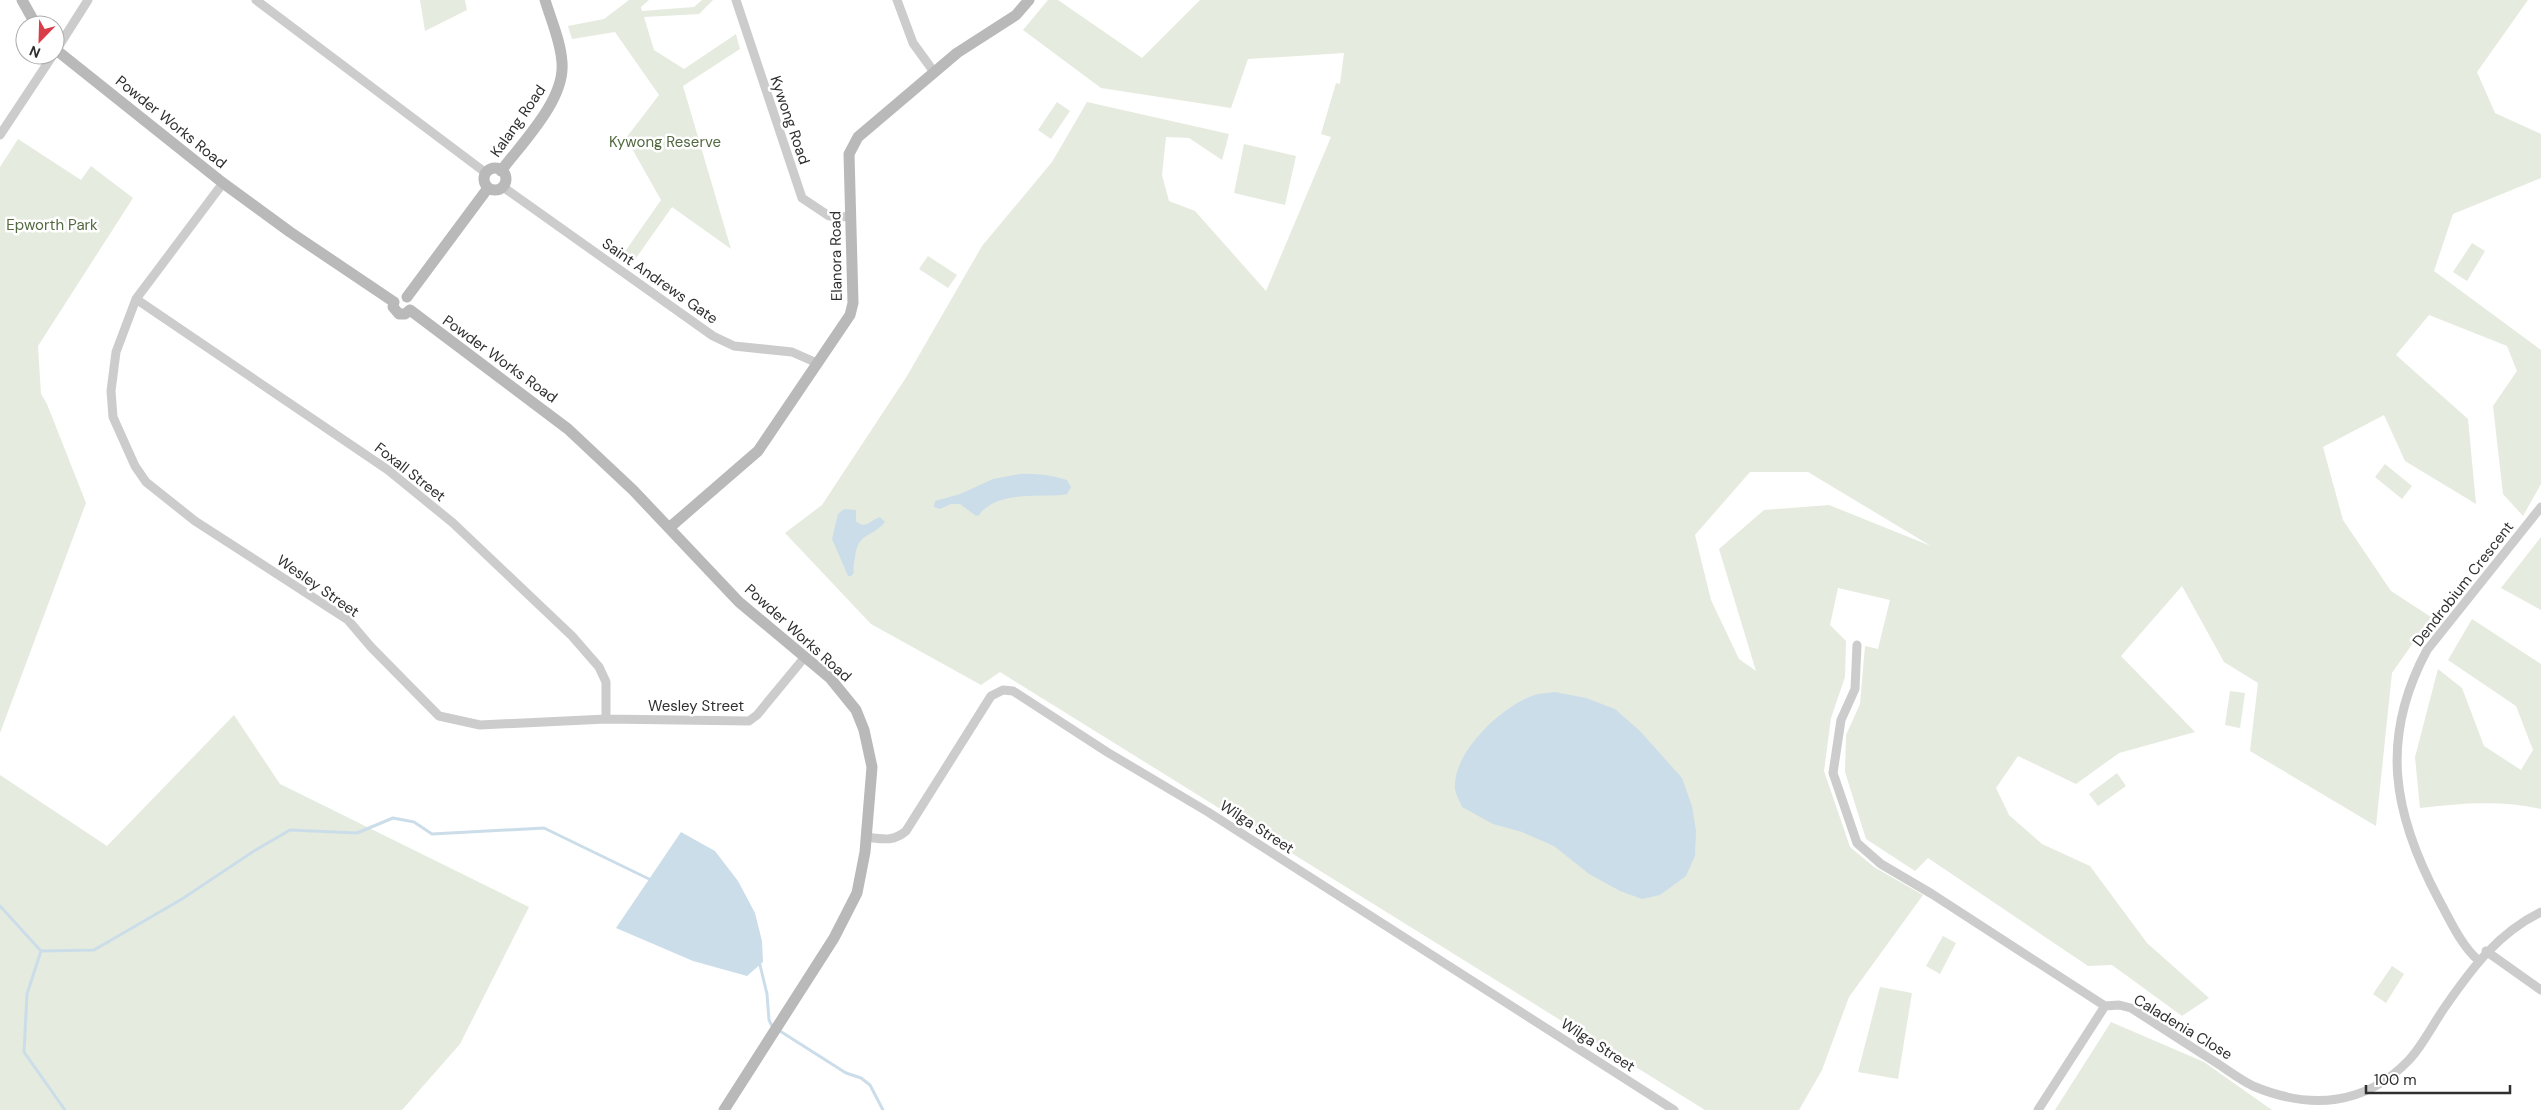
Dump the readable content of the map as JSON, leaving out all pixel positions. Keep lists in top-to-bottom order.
{
  "streets": {
    "main road": ["Kalang Road", "Powder Works Road", "Elanora Road"],
    "street": [
      "Kywong Road",
      "Saint Andrews Gate",
      "Foxall Street",
      "Dendrobium Crescent",
      "Wesley Street",
      "Wilga Street",
      "Caladenia Close"
    ]
  },
  "crossings": [
    ["Kywong Road", "Elanora Road"],
    ["Kalang Road", "Saint Andrews Gate"],
    ["Powder Works Road", "Elanora Road"],
    ["Powder Works Road", "Wesley Street"],
    ["Powder Works Road", "Wilga Street"],
    ["Elanora Road", "Saint Andrews Gate"],
    ["Foxall Street", "Wesley Street"],
    ["Dendrobium Crescent", "Caladenia Close"]
  ],
  "parks": ["Kywong Reserve", "Epworth Park"],
  "scale_bar": "100 m",
  "north": "bottom left"
}
